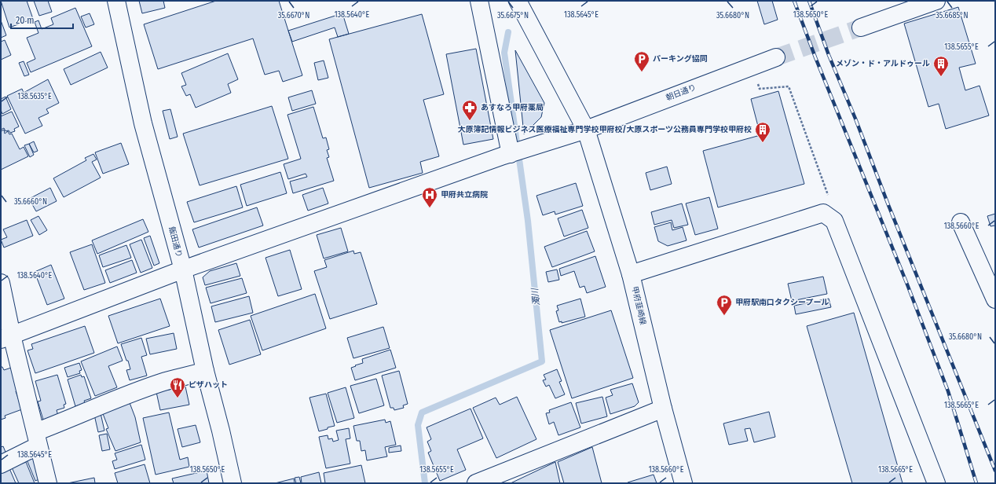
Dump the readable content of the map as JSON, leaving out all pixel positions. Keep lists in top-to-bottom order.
{
  "streets": {
    "street": ["朝日通り", "飯田通り", "甲府韮崎線"]
  },
  "crossings": [
    ["朝日通り", "飯田通り"],
    ["朝日通り", "甲府韮崎線"]
  ],
  "water": ["濁川"],
  "places": {
    "parking": ["パーキング協同", "甲府駅南口タクシープール"],
    "building": ["メゾン・ド・アルドゥール", "大原簿記情報ビジネス医療福祉専門学校甲府校/大原スポーツ公務員専門学校甲府校"],
    "pharmacy": ["あすなろ甲府薬局"],
    "hospital": ["甲府共立病院"],
    "restaurant": ["ピザハット"]
  },
  "scale_bar": "20 m",
  "coordinates": [
    "138.5640°E",
    "138.5645°E",
    "138.5650°E",
    "35.6685°N",
    "35.6670°N",
    "35.6675°N",
    "35.6680°N",
    "138.5655°E",
    "138.5635°E",
    "35.6660°N",
    "138.5660°E",
    "138.5665°E"
  ]
}
